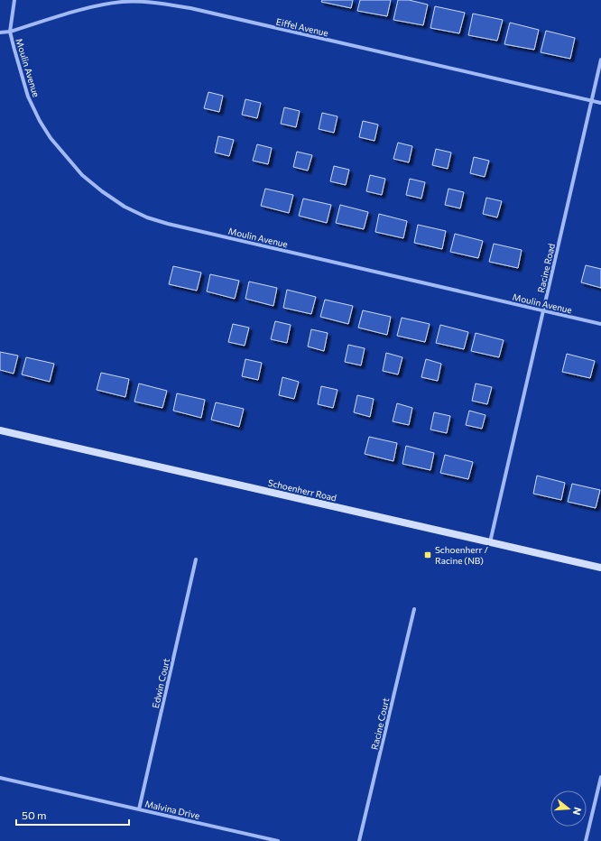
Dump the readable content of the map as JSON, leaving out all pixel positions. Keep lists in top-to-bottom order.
{
  "streets": {
    "main road": ["Schoenherr Road"],
    "street": [
      "Eiffel Avenue",
      "Moulin Avenue",
      "Racine Road",
      "Edwin Court",
      "Racine Court",
      "Malvina Drive"
    ]
  },
  "crossings": [
    ["Eiffel Avenue", "Moulin Avenue"],
    ["Eiffel Avenue", "Racine Road"],
    ["Moulin Avenue", "Racine Road"],
    ["Racine Road", "Schoenherr Road"],
    ["Edwin Court", "Malvina Drive"]
  ],
  "places": {
    "transit": ["Schoenherr / Racine (NB)"]
  },
  "scale_bar": "50 m",
  "north": "right"
}
